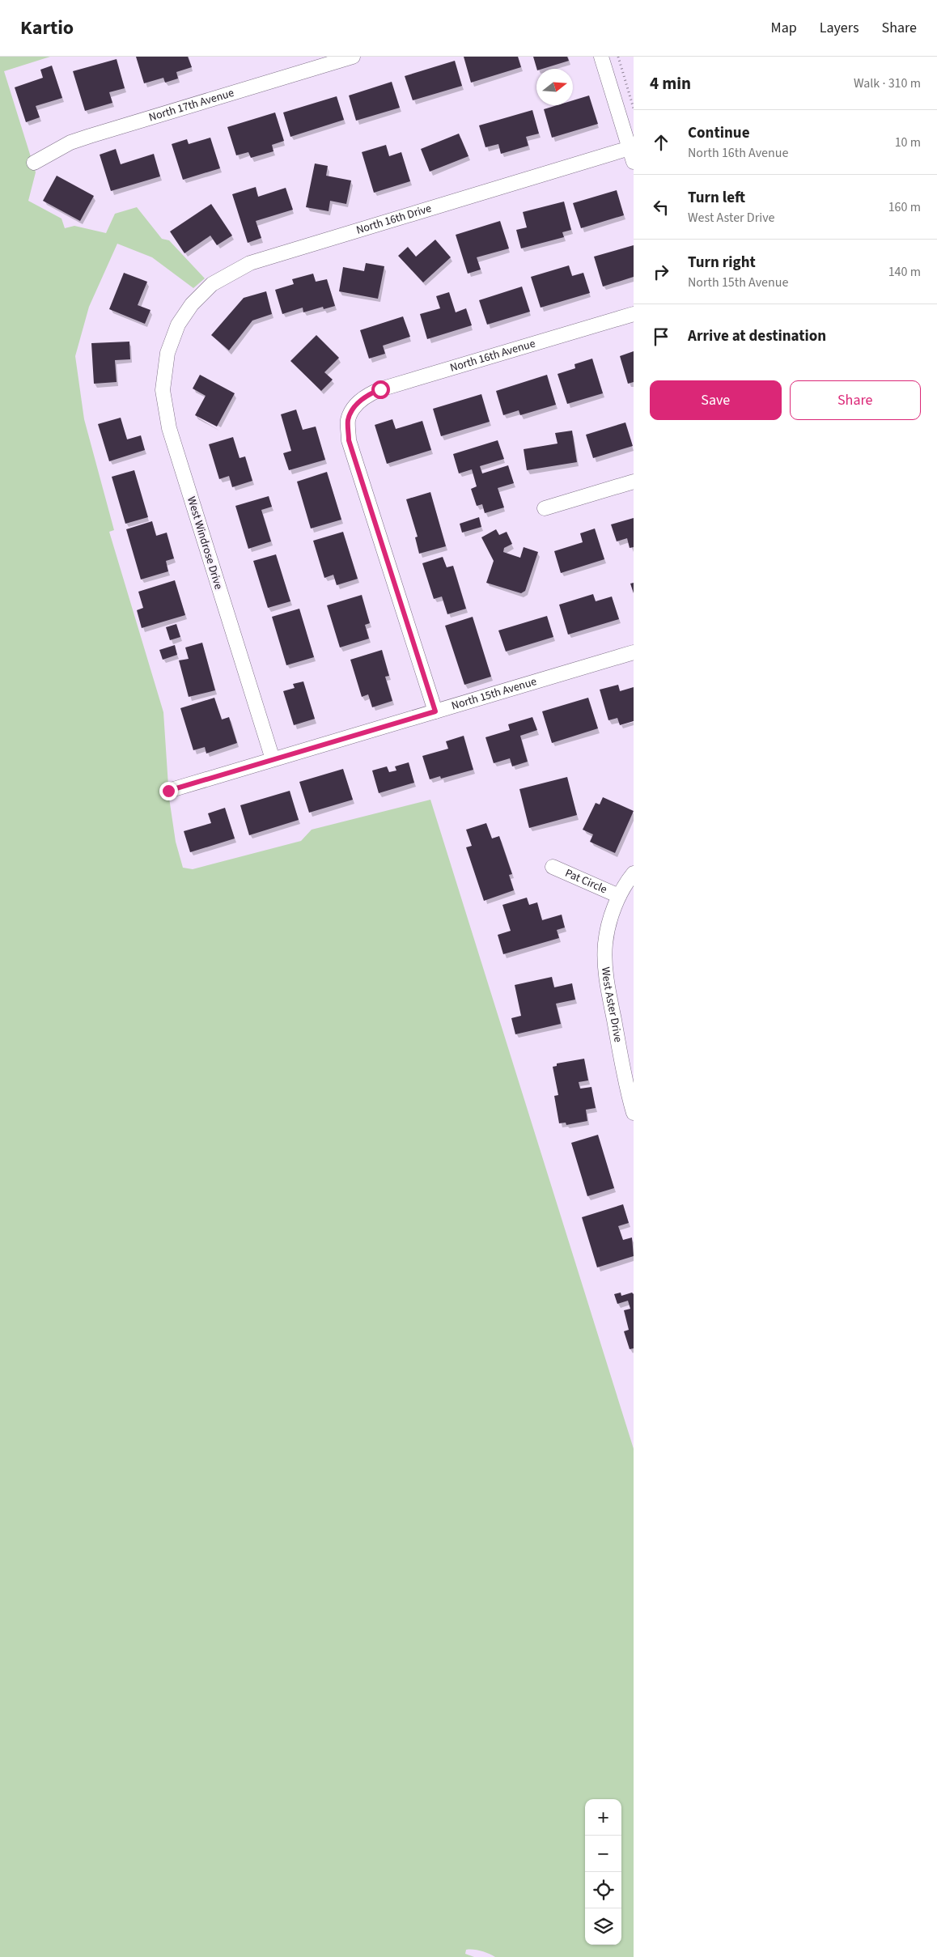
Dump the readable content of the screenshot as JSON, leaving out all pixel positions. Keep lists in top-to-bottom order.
{
  "streets": {
    "street": [
      "North 17th Avenue",
      "North 16th Drive",
      "North 16th Avenue",
      "West Windrose Drive",
      "North 15th Avenue",
      "Pat Circle",
      "West Aster Drive"
    ]
  },
  "crossings": [
    ["North 16th Drive", "West Windrose Drive"],
    ["North 16th Avenue", "North 15th Avenue"],
    ["West Windrose Drive", "North 15th Avenue"],
    ["Pat Circle", "West Aster Drive"]
  ],
  "north": "right",
  "page": {
    "header": "Kartio",
    "nav": ["Map", "Layers", "Share"],
    "heading": ["4 min", "Walk · 310 m"],
    "list": [
      ["Continue", "North 16th Avenue", "10 m"],
      ["Turn left", "West Aster Drive", "160 m"],
      ["Turn right", "North 15th Avenue", "140 m"],
      "Arrive at destination"
    ],
    "buttons": ["Save", "Share"],
    "map_buttons": ["+", "−"]
  }
}
